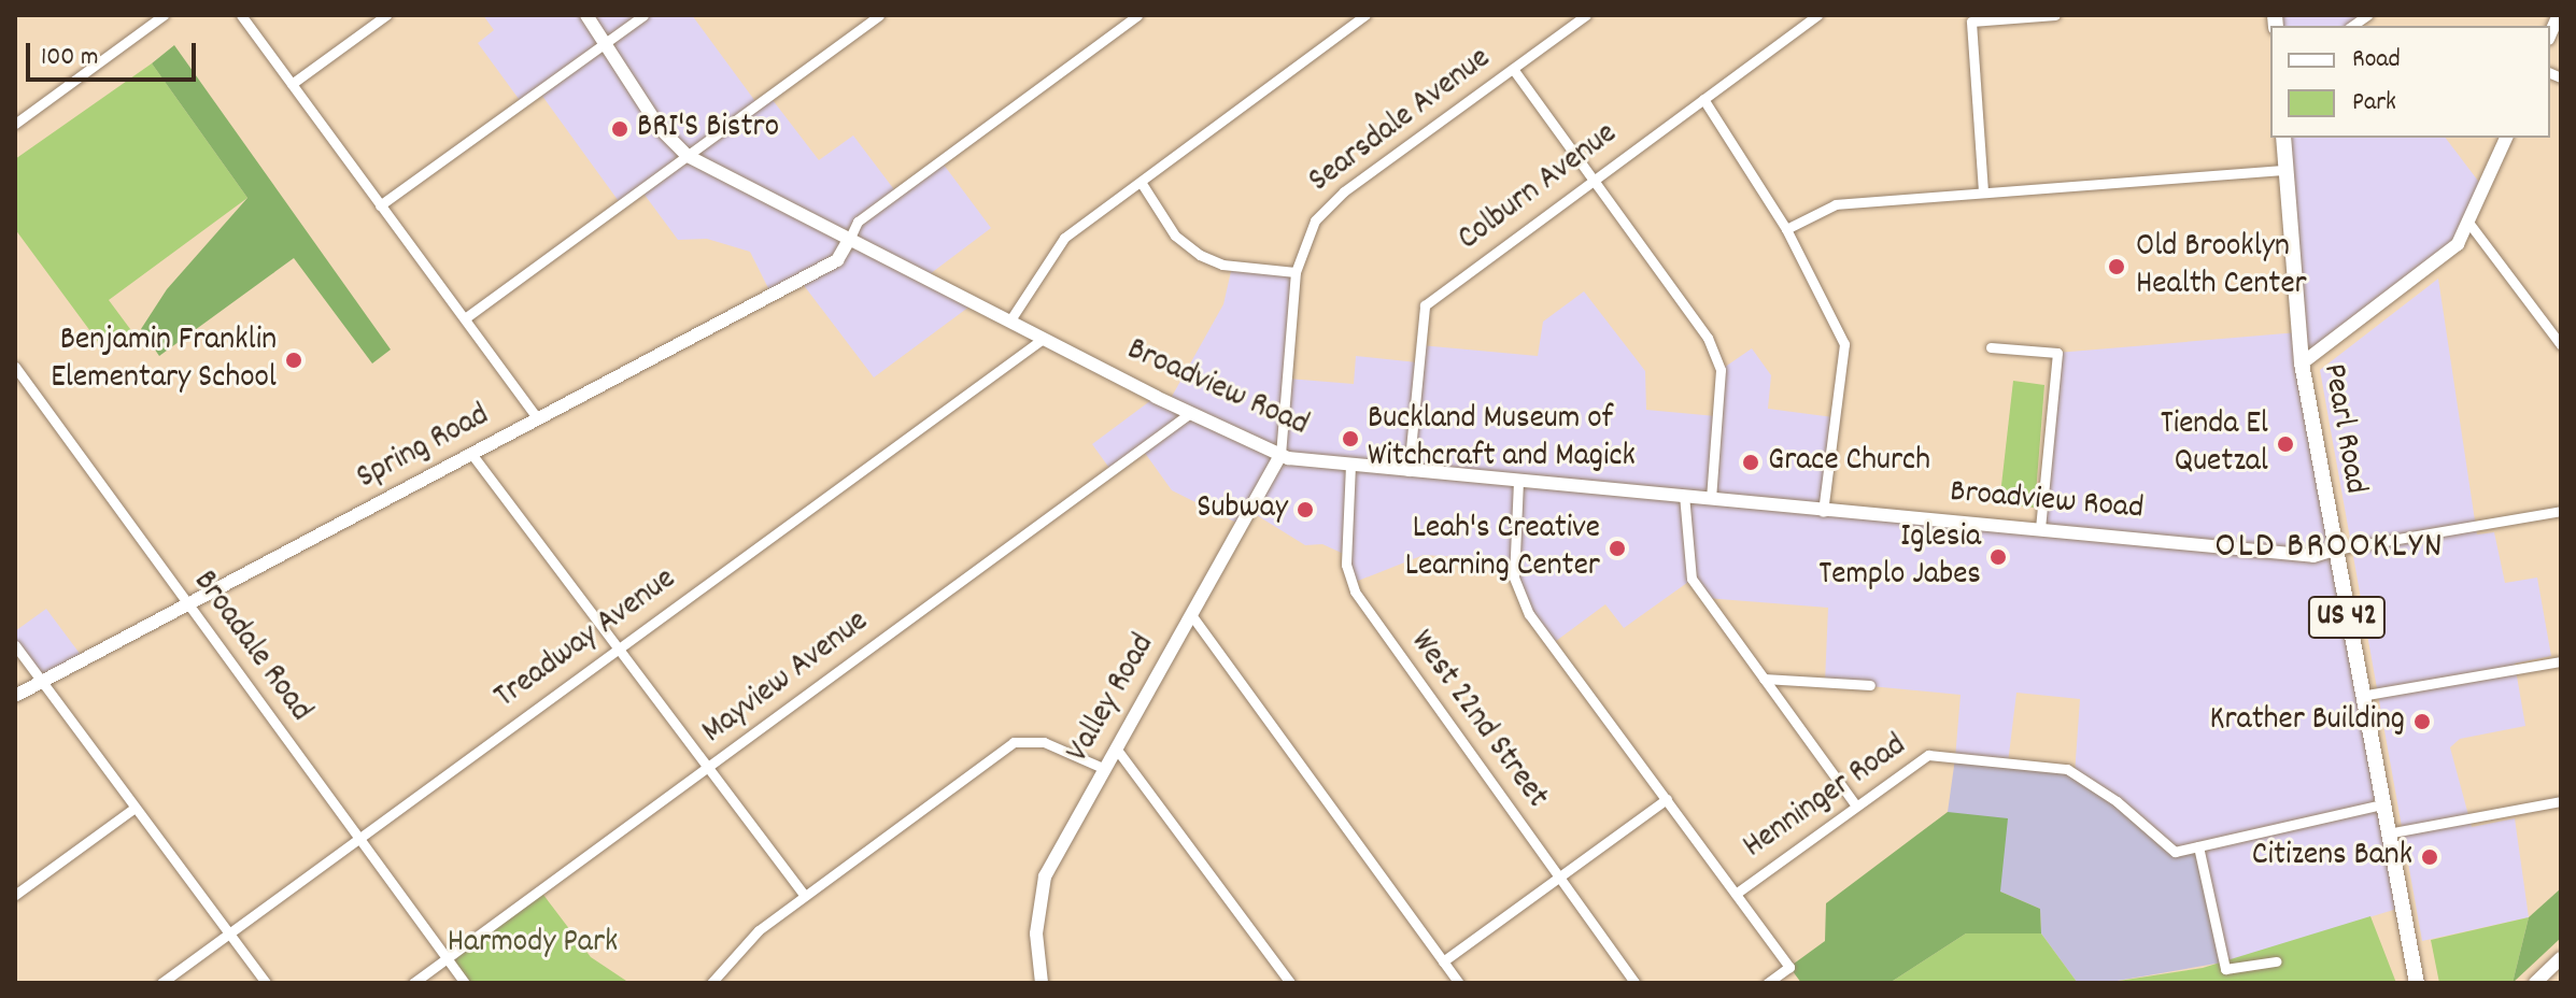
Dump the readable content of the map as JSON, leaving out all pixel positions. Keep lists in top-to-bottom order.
{
  "streets": {
    "main road": [
      "Broadview Road",
      "Pearl Road",
      "Spring Road",
      "US 42",
      "Valley Road"
    ],
    "street": [
      "Searsdale Avenue",
      "Colburn Avenue",
      "Treadway Avenue",
      "Broadale Road",
      "Mayview Avenue",
      "West 22nd Street",
      "Henninger Road"
    ]
  },
  "crossings": [
    ["Searsdale Avenue", "Broadview Road"],
    ["Searsdale Avenue", "Valley Road"],
    ["Colburn Avenue", "Broadview Road"],
    ["Broadview Road", "Pearl Road"],
    ["Broadview Road", "Spring Road"],
    ["Broadview Road", "Treadway Avenue"],
    ["Broadview Road", "Mayview Avenue"],
    ["Broadview Road", "Valley Road"],
    ["Broadview Road", "West 22nd Street"],
    ["Pearl Road", "Henninger Road"],
    ["Spring Road", "Broadale Road"],
    ["Treadway Avenue", "Broadale Road"],
    ["Broadale Road", "Mayview Avenue"]
  ],
  "districts": ["OLD BROOKLYN"],
  "parks": ["Harmody Park"],
  "places": [
    "BRI'S Bistro",
    "Old Brooklyn Health Center",
    "Benjamin Franklin Elementary School",
    "Buckland Museum of Witchcraft and Magick",
    "Tienda El Quetzal",
    "Grace Church",
    "Subway",
    "Leah's Creative Learning Center",
    "Iglesia Templo Jabes",
    "Krather Building",
    "Citizens Bank"
  ],
  "legend": ["Road", "Park"],
  "scale_bar": "100 m"
}
